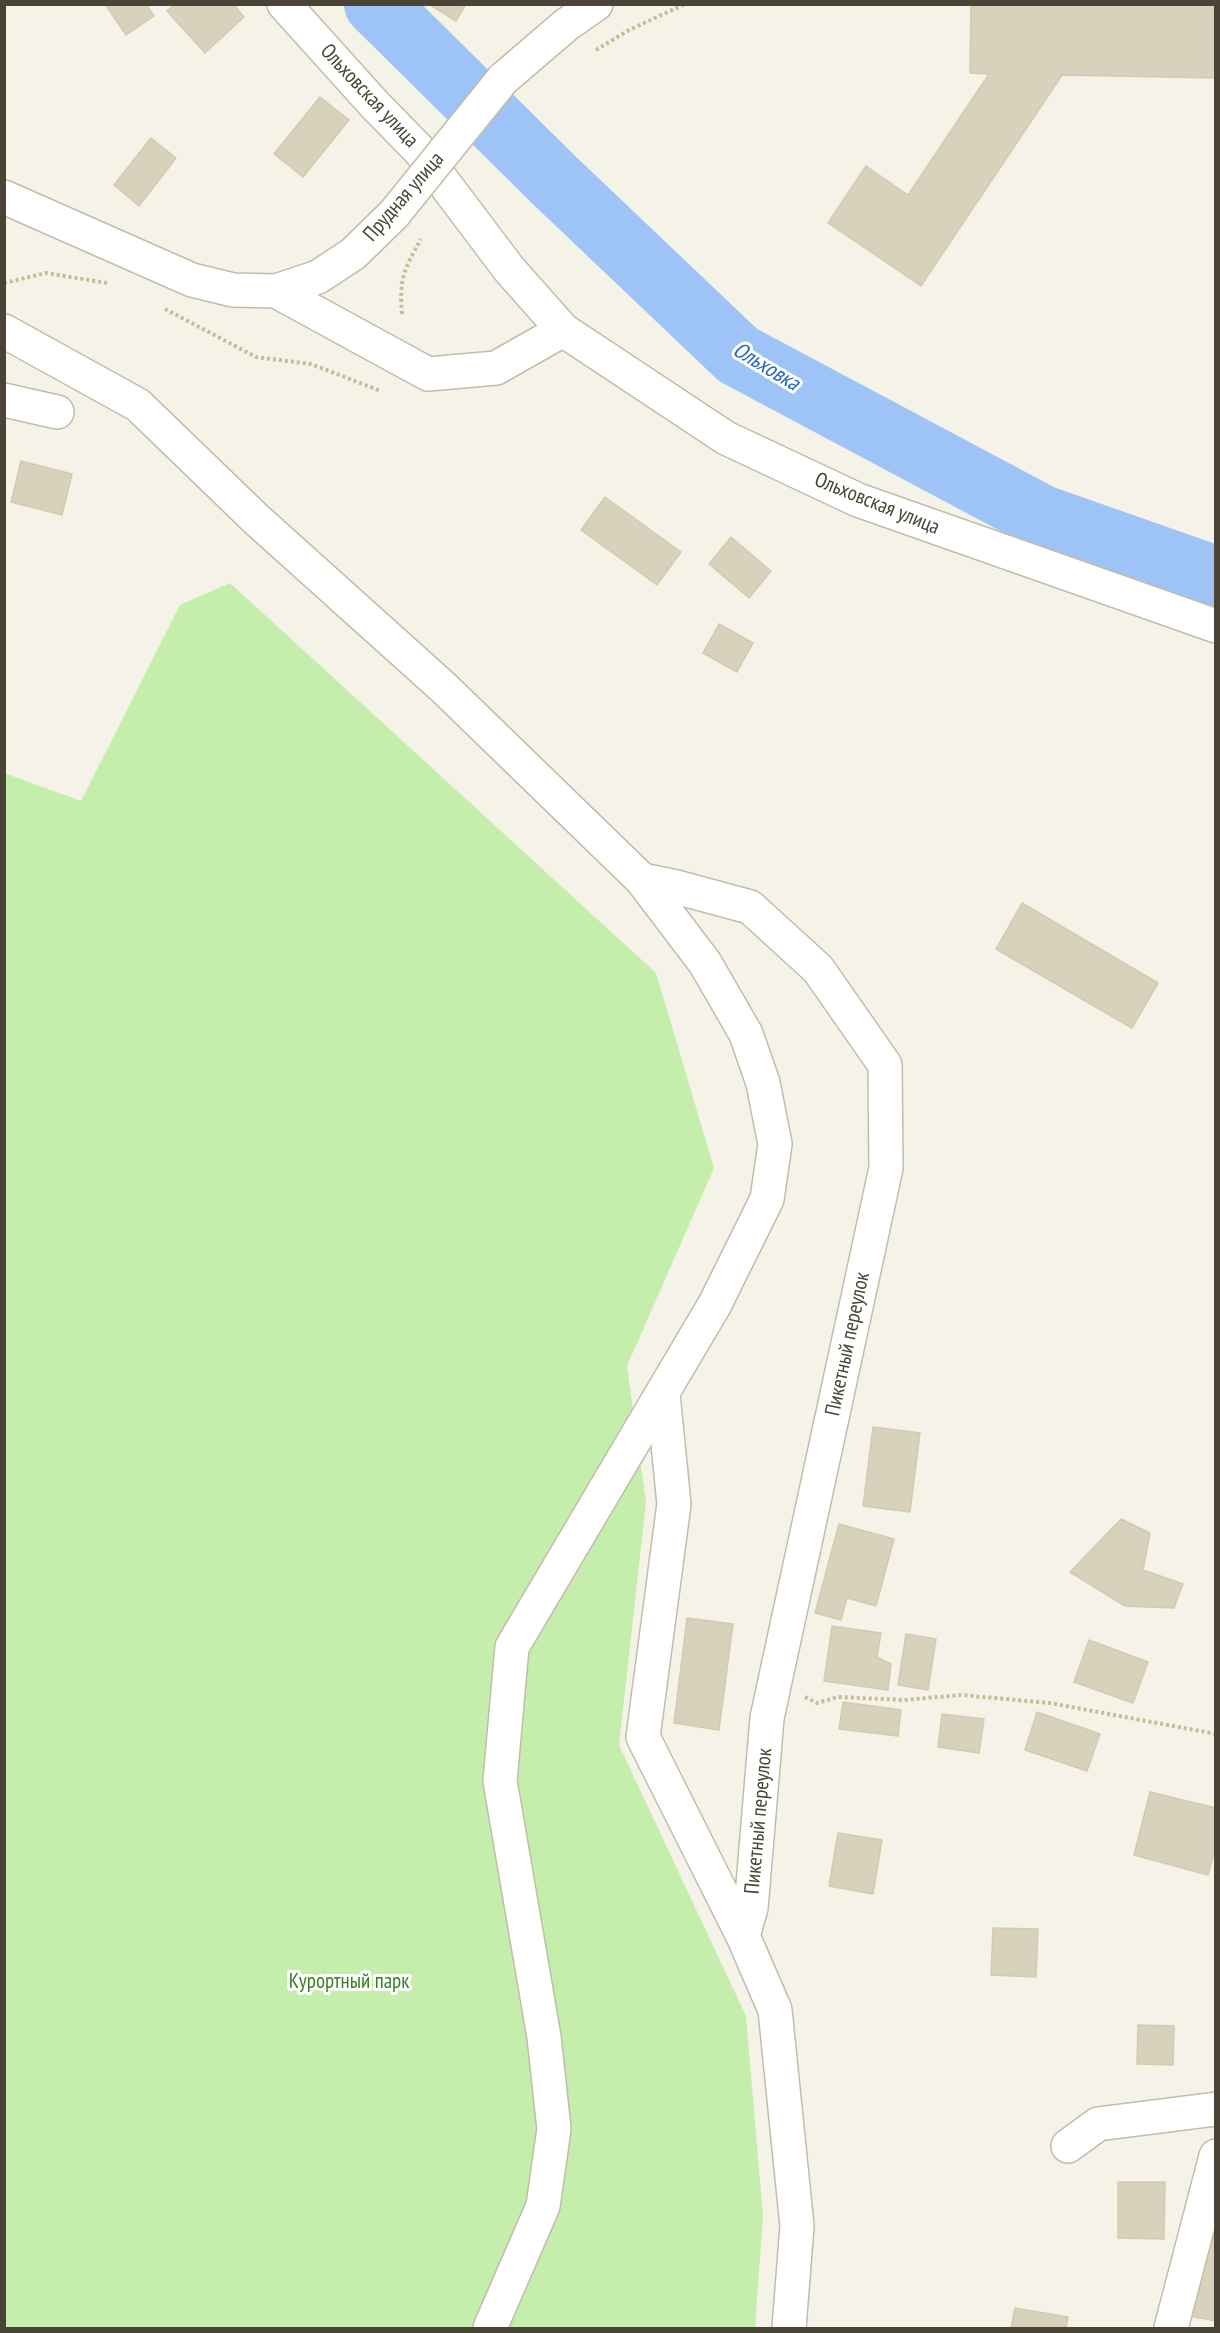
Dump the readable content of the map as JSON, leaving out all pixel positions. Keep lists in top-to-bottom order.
{
  "streets": {
    "street": ["Ольховская улица", "Прудная улица", "Пикетный переулок"]
  },
  "water": ["Ольховка"],
  "parks": ["Курортный парк"]
}
